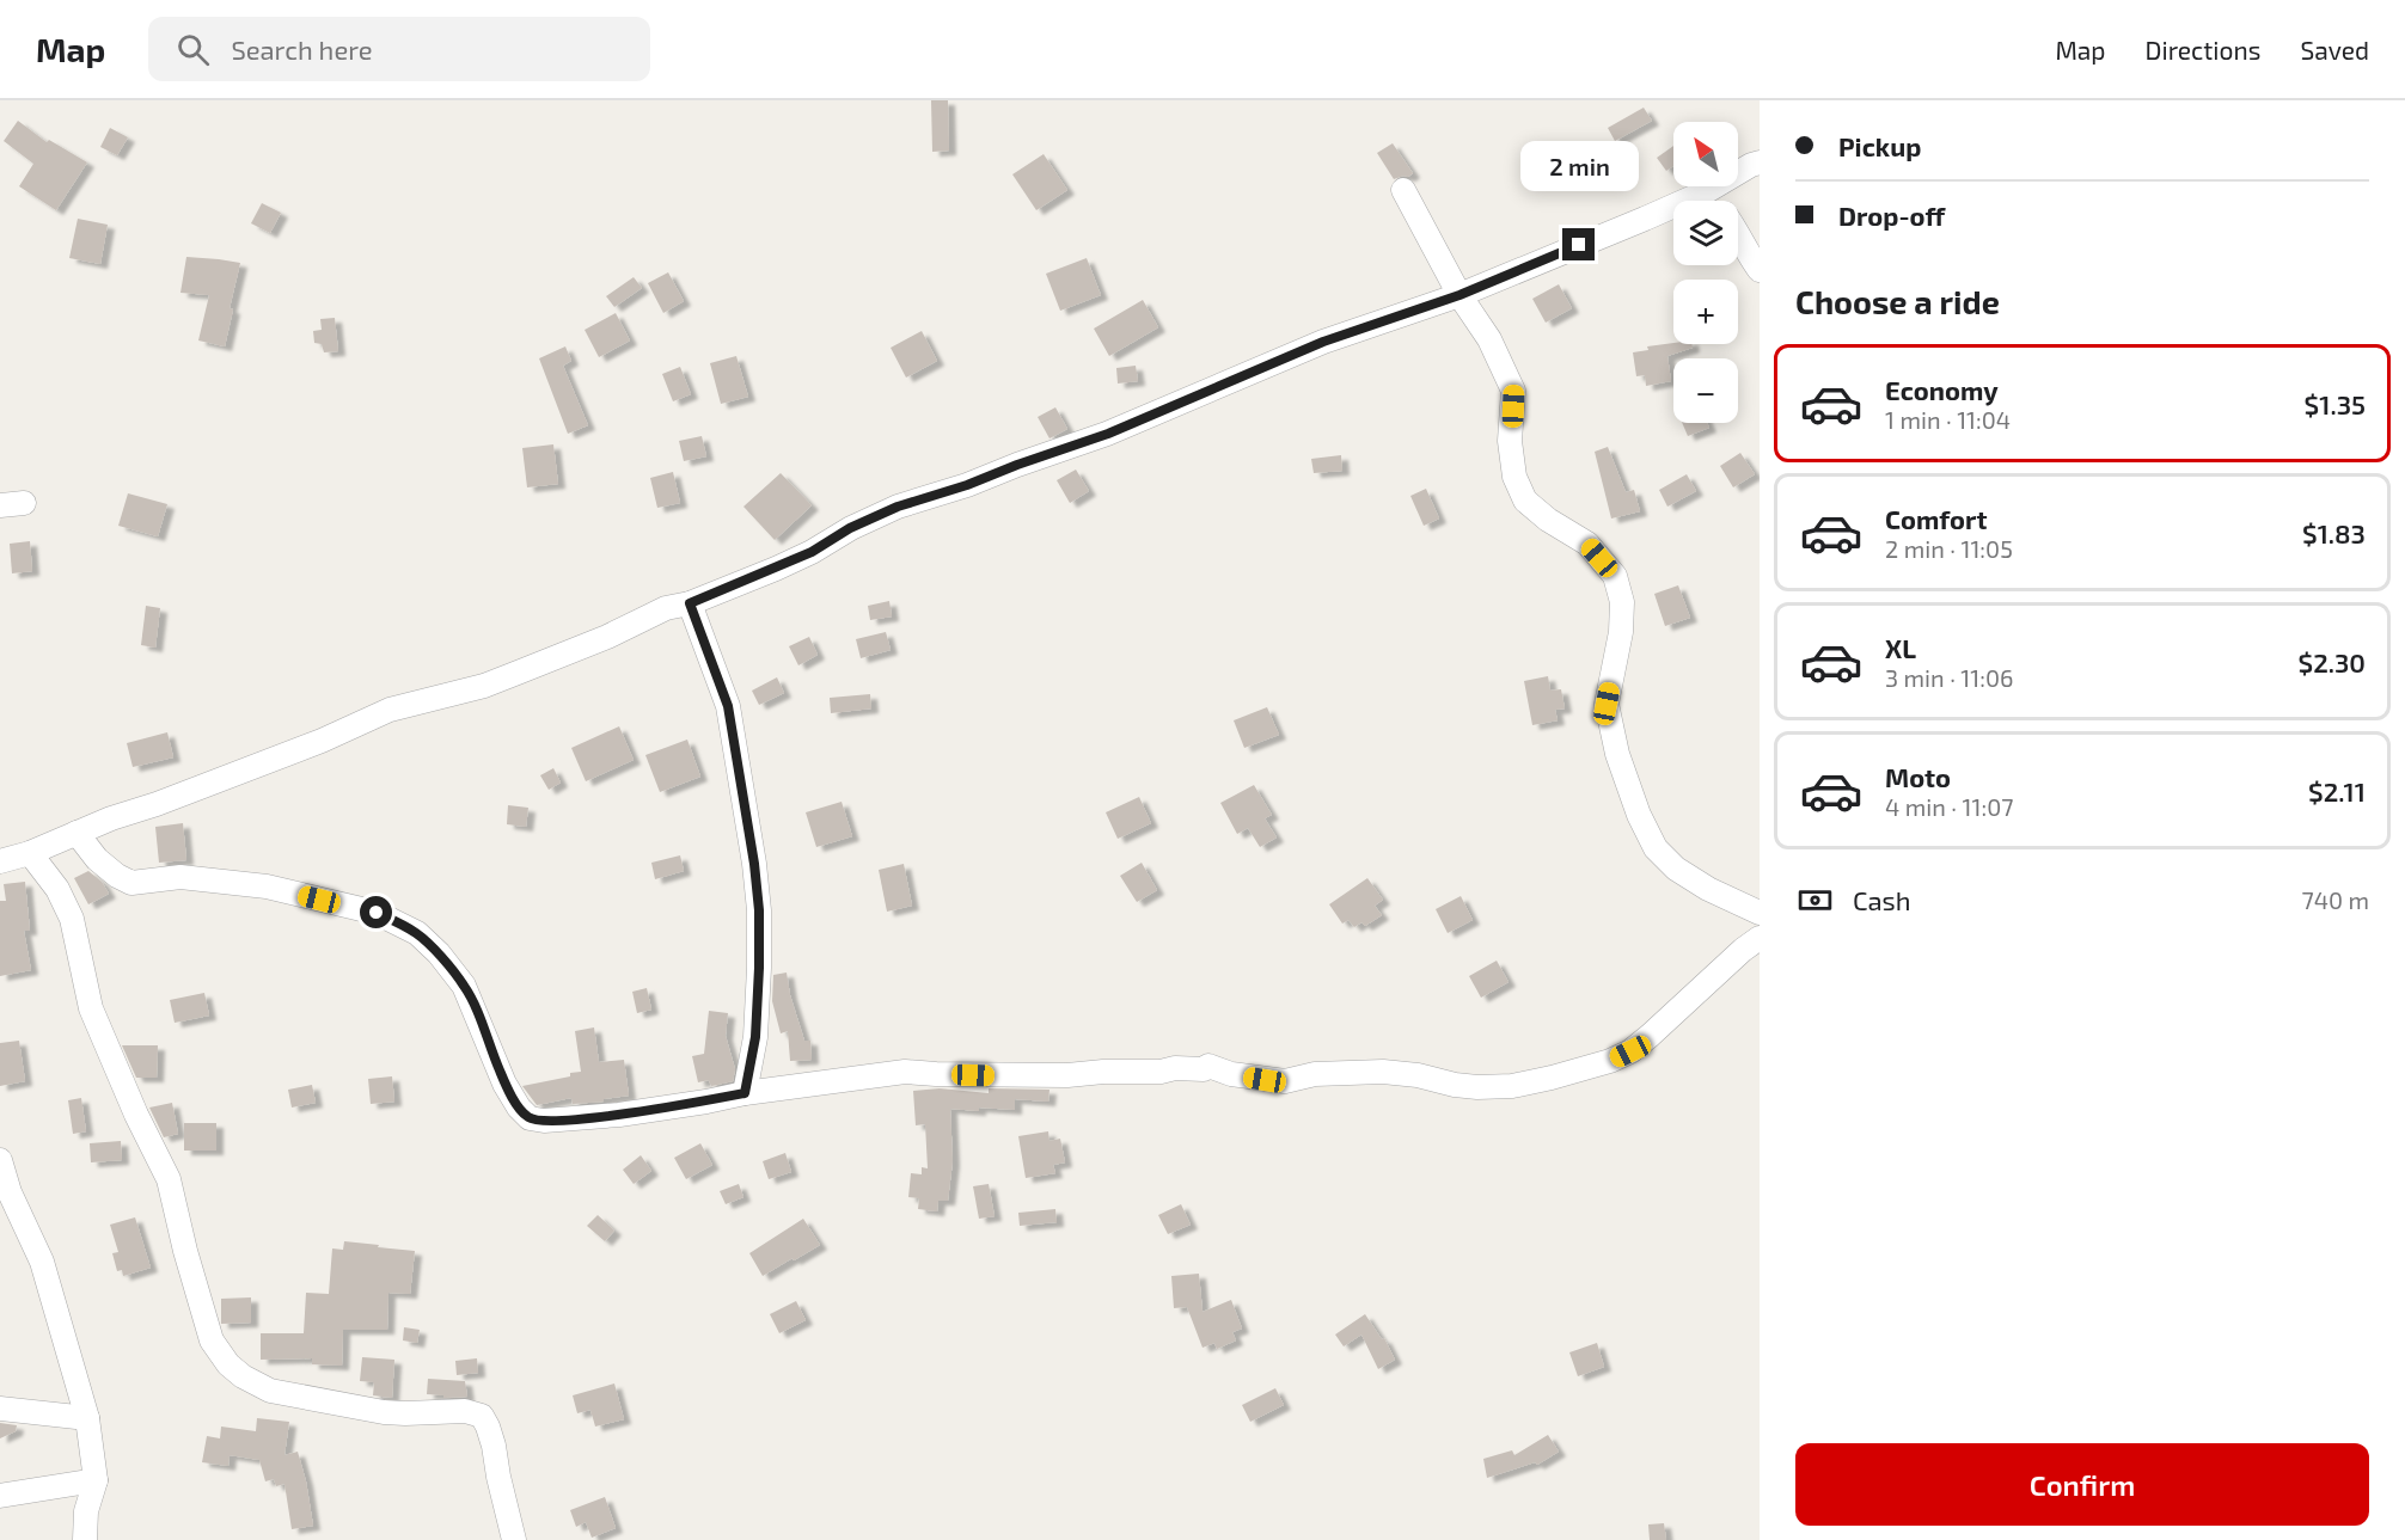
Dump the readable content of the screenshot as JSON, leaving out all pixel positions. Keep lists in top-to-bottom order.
{
  "north": "top left",
  "page": {
    "header": "Map",
    "search": "Search here",
    "nav": ["Map", "Directions", "Saved"],
    "banner": ["Pickup", "Drop-off"],
    "map_buttons": ["+", "−"],
    "bubble": "2 min",
    "heading": "Choose a ride",
    "list": [
      {
        "name": "Economy",
        "note": "1 min · 11:04",
        "value": "$1.35"
      },
      {
        "name": "Comfort",
        "note": "2 min · 11:05",
        "value": "$1.83"
      },
      {
        "name": "XL",
        "note": "3 min · 11:06",
        "value": "$2.30"
      },
      {
        "name": "Moto",
        "note": "4 min · 11:07",
        "value": "$2.11"
      }
    ],
    "pay": ["Cash", "740 m"],
    "buttons": "Confirm"
  }
}
